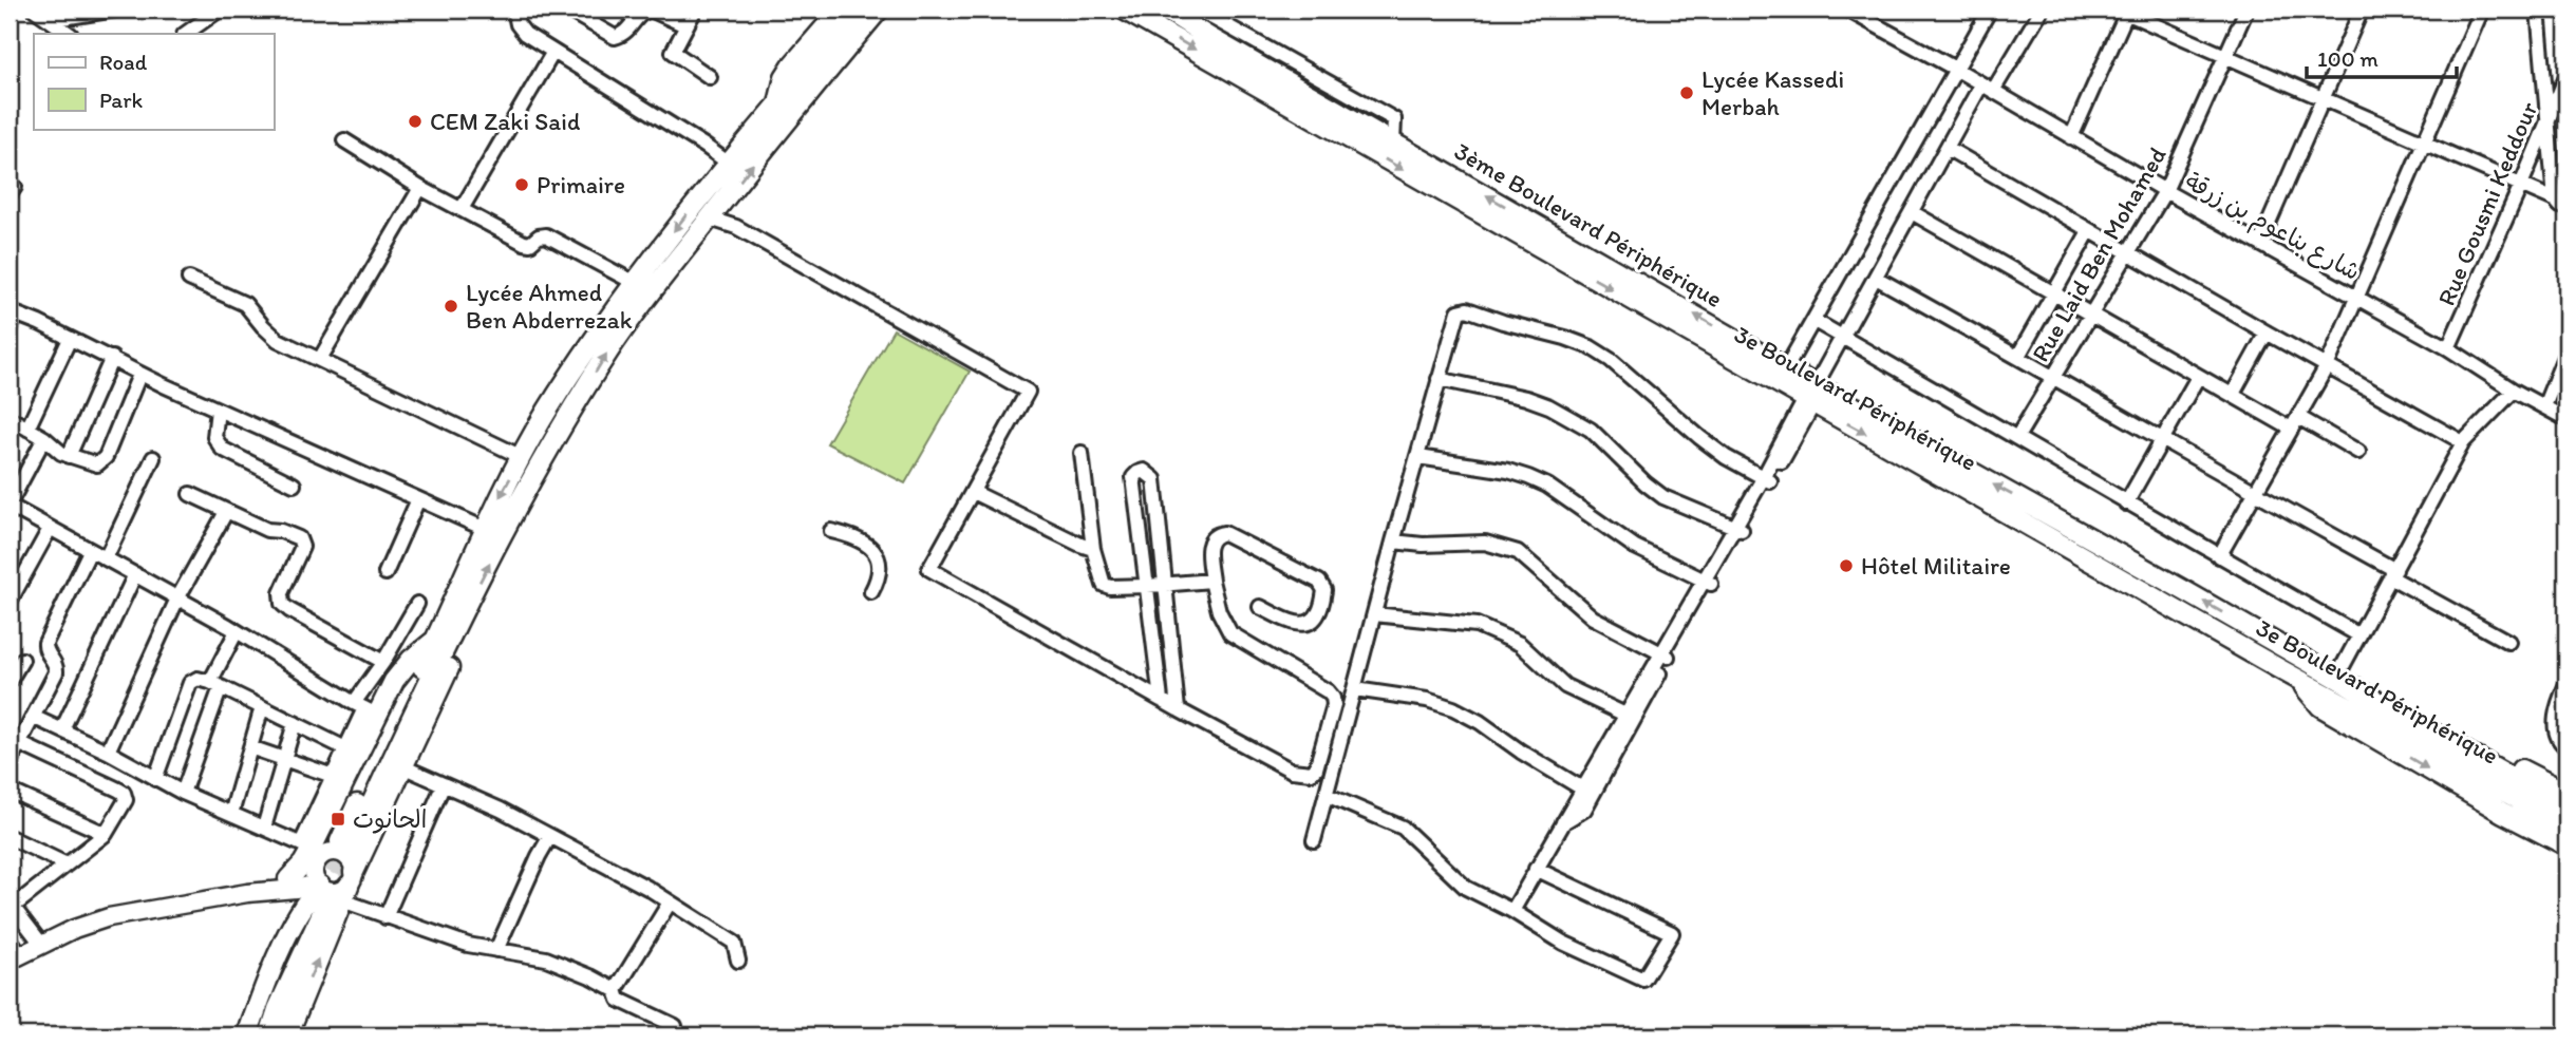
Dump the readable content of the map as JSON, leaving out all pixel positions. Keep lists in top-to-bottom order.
{
  "streets": {
    "highway": ["3ème Boulevard Périphérique", "3e Boulevard Périphérique"],
    "street": ["Rue Gousmi Keddour", "شارع بناعوم بن زرقة", "Rue Laid Ben Mohamed"]
  },
  "crossings": [
    ["Rue Gousmi Keddour", "شارع بناعوم بن زرقة"],
    ["3ème Boulevard Périphérique", "3e Boulevard Périphérique"],
    ["شارع بناعوم بن زرقة", "Rue Laid Ben Mohamed"]
  ],
  "one_way": ["3ème Boulevard Périphérique", "3e Boulevard Périphérique"],
  "places": {
    "other": [
      "Lycée Kassedi Merbah",
      "CEM Zaki Said",
      "Primaire",
      "Lycée Ahmed Ben Abderrezak",
      "Hôtel Militaire"
    ],
    "transit": ["الحانوت"]
  },
  "legend": ["Road", "Park"],
  "scale_bar": "100 m"
}
